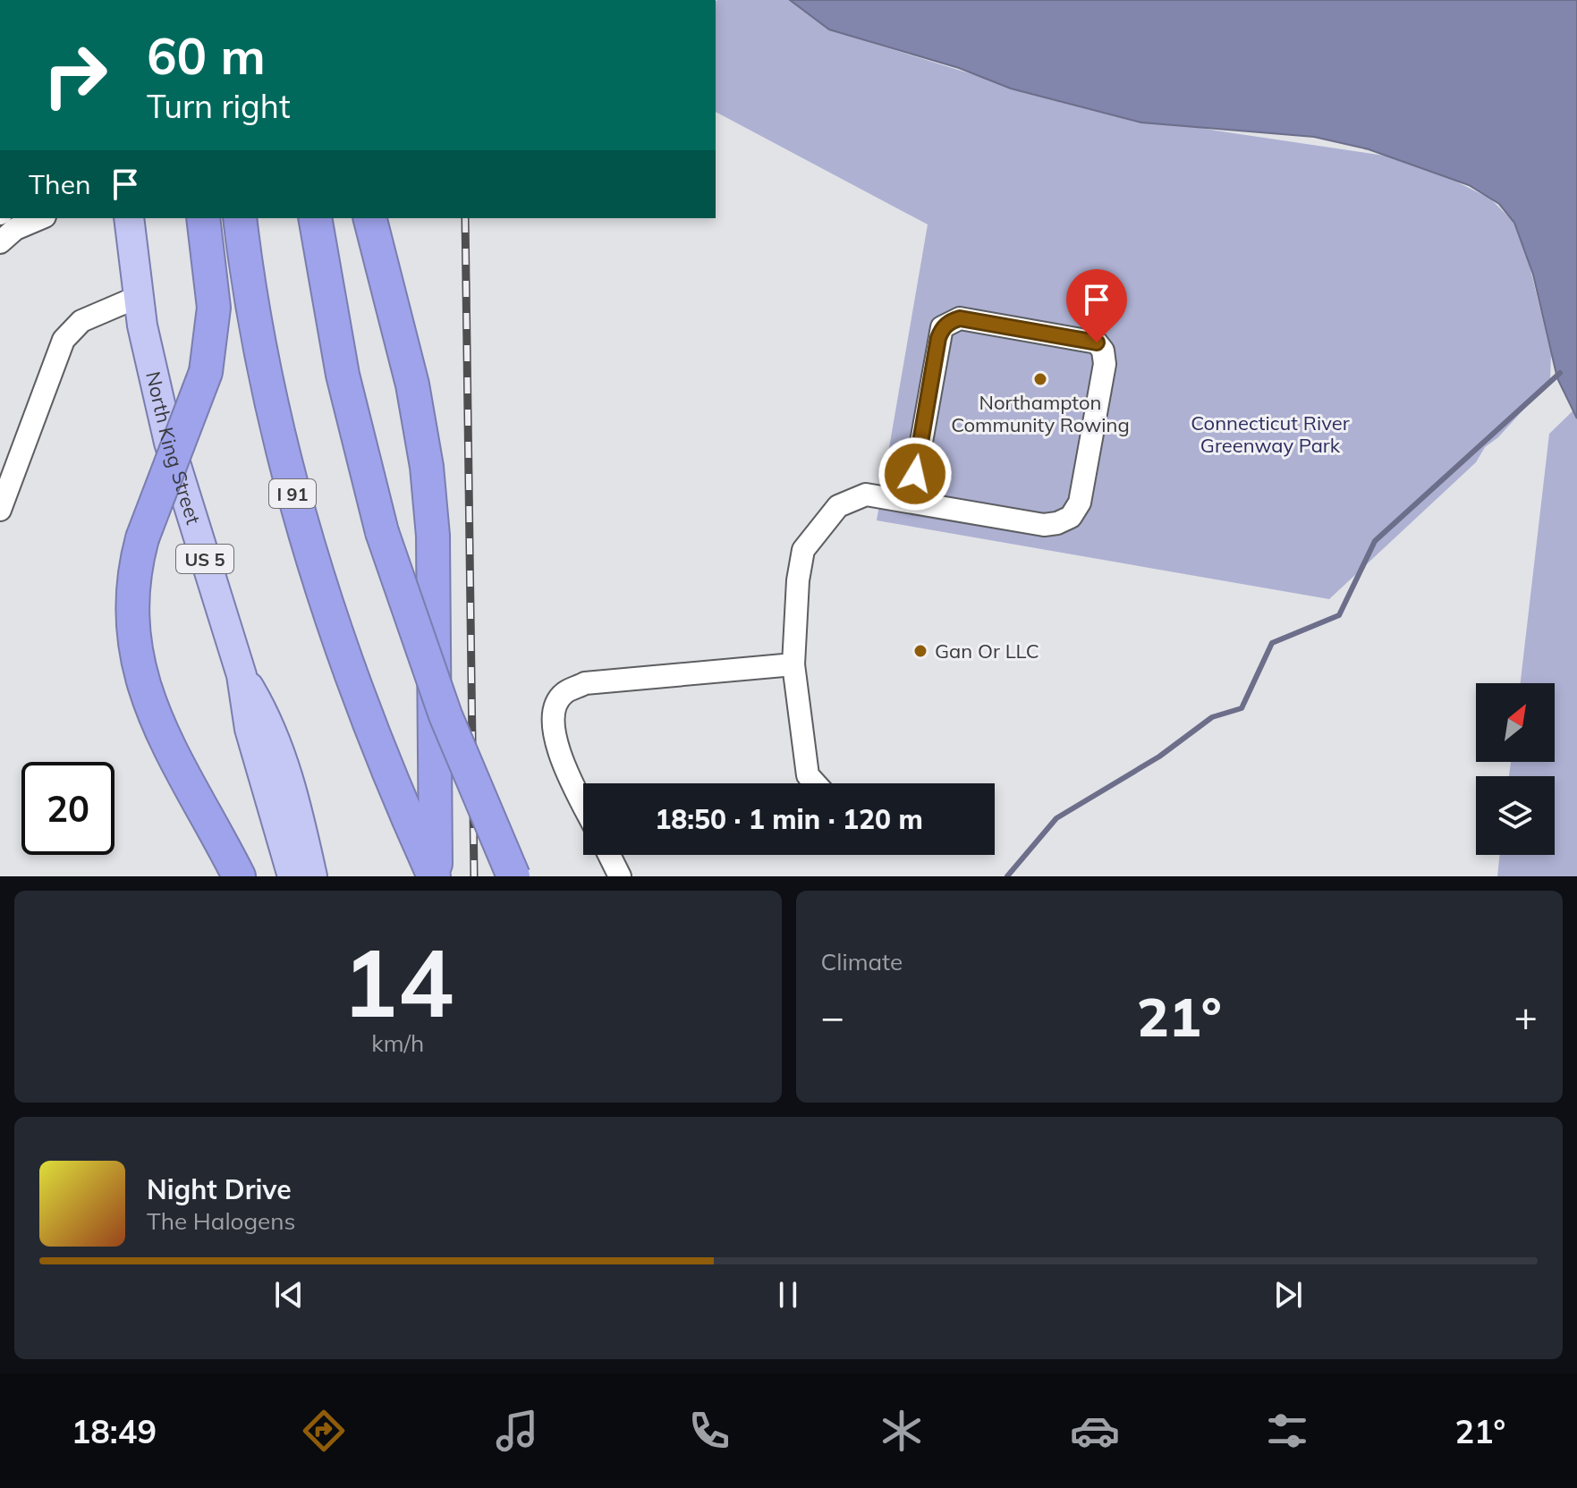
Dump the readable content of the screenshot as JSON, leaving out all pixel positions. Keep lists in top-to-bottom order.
{
  "streets": {
    "highway": ["I 91"],
    "main road": ["North King Street", "US 5"]
  },
  "parks": ["Connecticut River Greenway Park"],
  "places": ["Northampton Community Rowing", "Gan Or LLC"],
  "north": "top right",
  "page": {
    "turn": ["60 m", "Turn right"],
    "then": "Then",
    "limit": "20",
    "trip": "18:50 · 1 min · 120 m",
    "tile": [
      ["14", "km/h"],
      "Climate"
    ],
    "heat": ["−", "21°", "+"],
    "song": ["Night Drive", "The Halogens"],
    "tabs": ["18:49", "21°"]
  }
}
